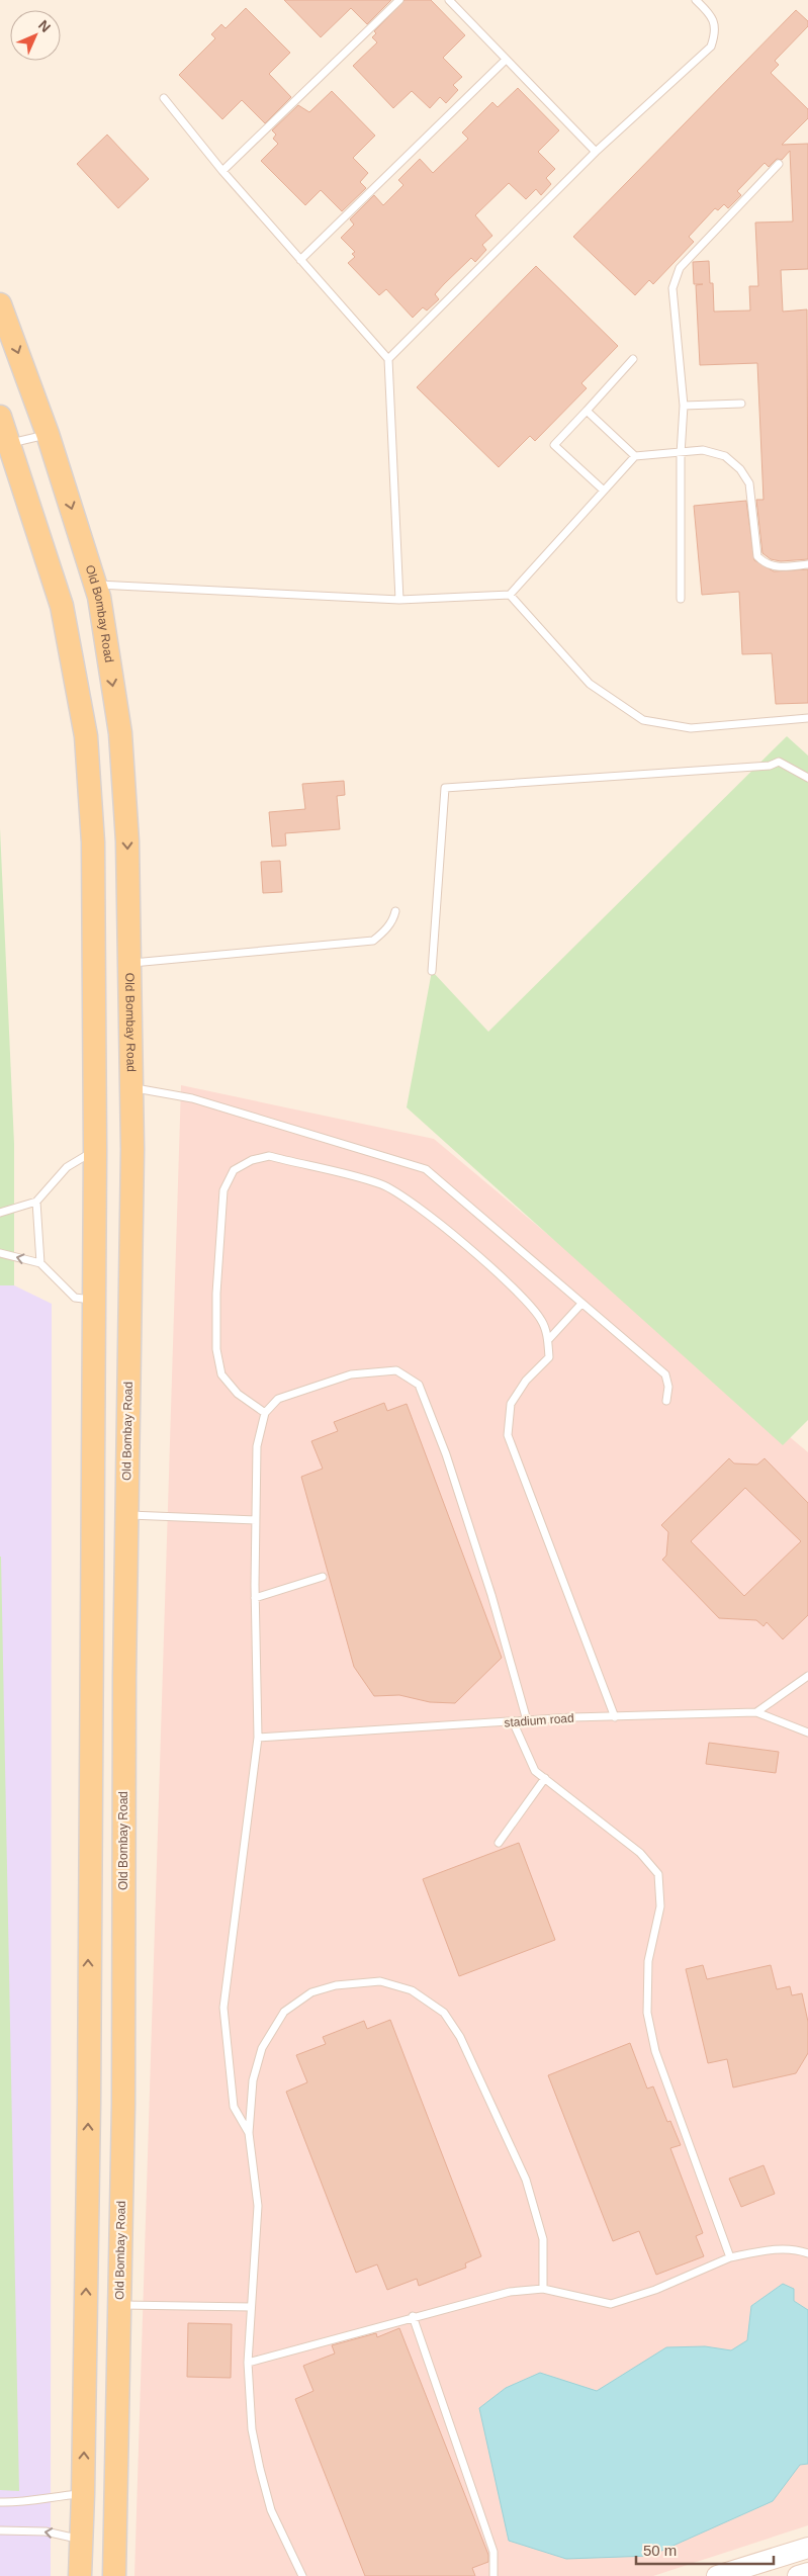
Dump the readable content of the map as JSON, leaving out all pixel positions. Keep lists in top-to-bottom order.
{
  "streets": {
    "main road": ["Old Bombay Road"],
    "lane": ["stadium road"]
  },
  "scale_bar": "50 m",
  "north": "top right"
}
